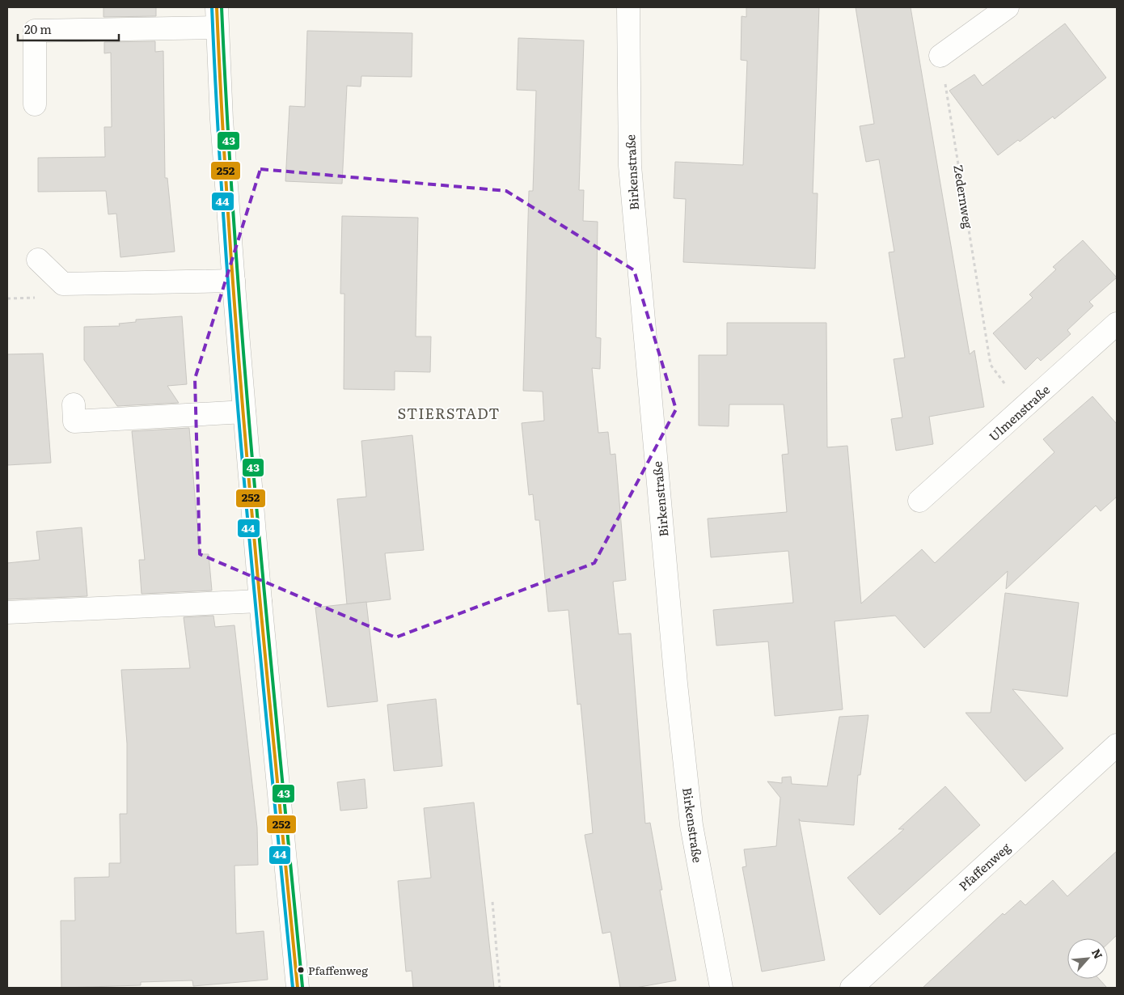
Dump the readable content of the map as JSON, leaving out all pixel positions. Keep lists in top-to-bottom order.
{
  "streets": {
    "street": ["Birkenstraße", "Ulmenstraße", "Pfaffenweg"],
    "path": ["Zedernweg"]
  },
  "crossings": [
    ["Zedernweg", "Ulmenstraße"]
  ],
  "districts": ["STIERSTADT"],
  "places": ["Pfaffenweg"],
  "lines": ["transit line 252", "transit line 44", "transit line 43"],
  "scale_bar": "20 m",
  "north": "top right"
}
